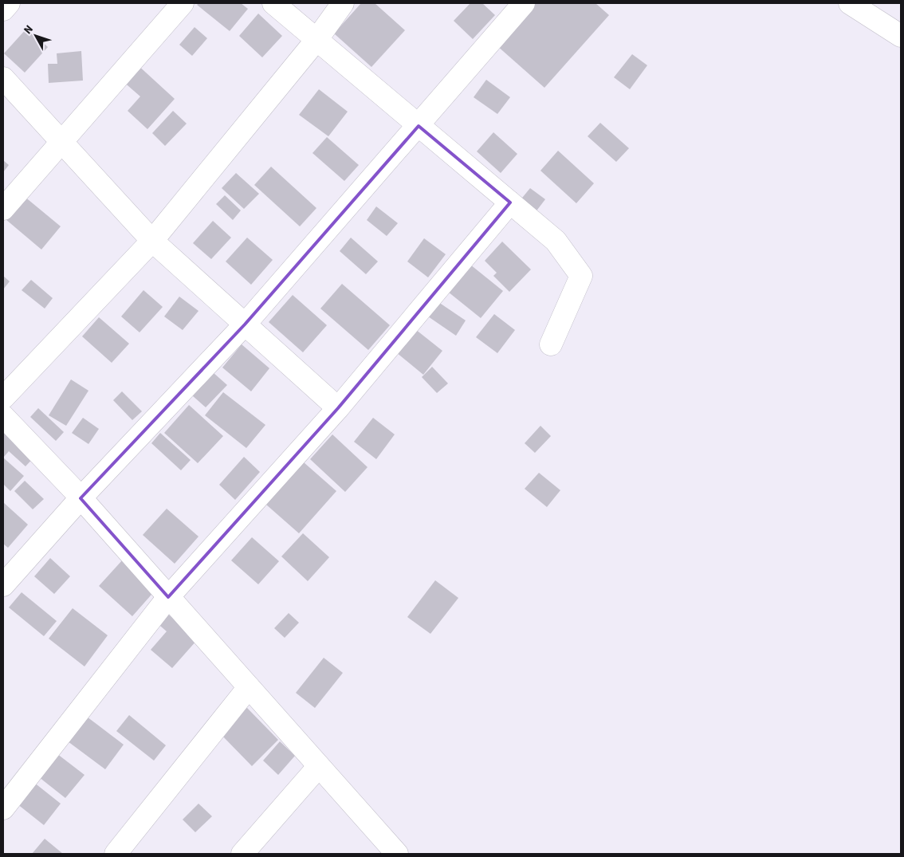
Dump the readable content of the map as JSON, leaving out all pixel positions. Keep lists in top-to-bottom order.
{
  "north": "top left"
}
